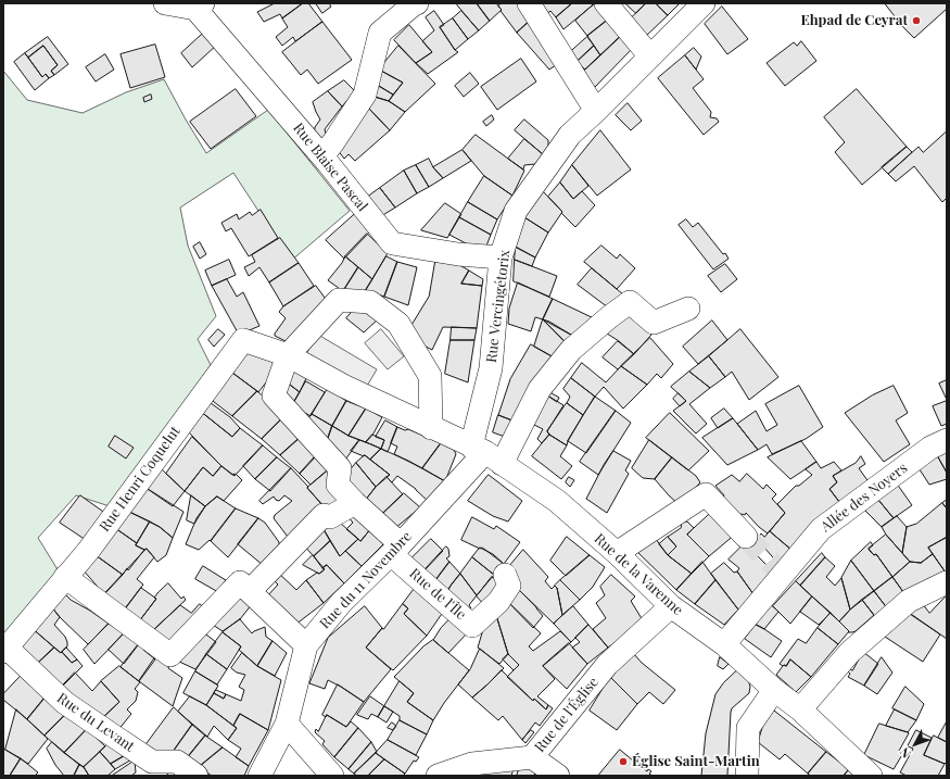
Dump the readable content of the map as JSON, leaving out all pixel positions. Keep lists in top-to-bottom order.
{
  "streets": {
    "street": [
      "Rue Blaise Pascal",
      "Rue Vercingétorix",
      "Rue Henri Coquelut",
      "Allée des Noyers",
      "Rue de la Varenne",
      "Rue du 11 Novembre",
      "Rue de l'Île",
      "Rue de l'Église",
      "Rue du Levant"
    ]
  },
  "crossings": [
    ["Rue Blaise Pascal", "Rue Vercingétorix"],
    ["Rue Vercingétorix", "Rue de la Varenne"],
    ["Rue Vercingétorix", "Rue du 11 Novembre"],
    ["Rue Henri Coquelut", "Rue de la Varenne"],
    ["Rue Henri Coquelut", "Rue du Levant"],
    ["Allée des Noyers", "Rue de la Varenne"],
    ["Rue de la Varenne", "Rue du 11 Novembre"],
    ["Rue de la Varenne", "Rue de l'Église"],
    ["Rue du 11 Novembre", "Rue de l'Île"]
  ],
  "places": ["Ehpad de Ceyrat", "Église Saint-Martin"],
  "north": "bottom left"
}
